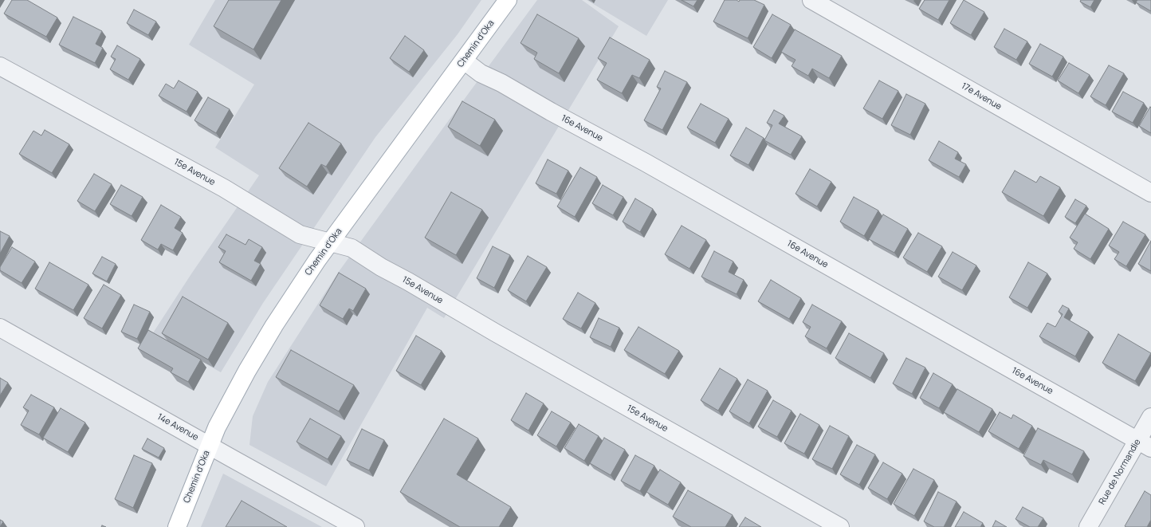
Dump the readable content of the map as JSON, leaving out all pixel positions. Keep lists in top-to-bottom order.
{
  "streets": {
    "main road": ["Chemin d'Oka"],
    "street": [
      "17e Avenue",
      "16e Avenue",
      "15e Avenue",
      "14e Avenue",
      "Rue de Normandie"
    ]
  },
  "crossings": [
    ["Chemin d'Oka", "16e Avenue"],
    ["Chemin d'Oka", "15e Avenue"],
    ["Chemin d'Oka", "14e Avenue"],
    ["16e Avenue", "Rue de Normandie"]
  ]
}
